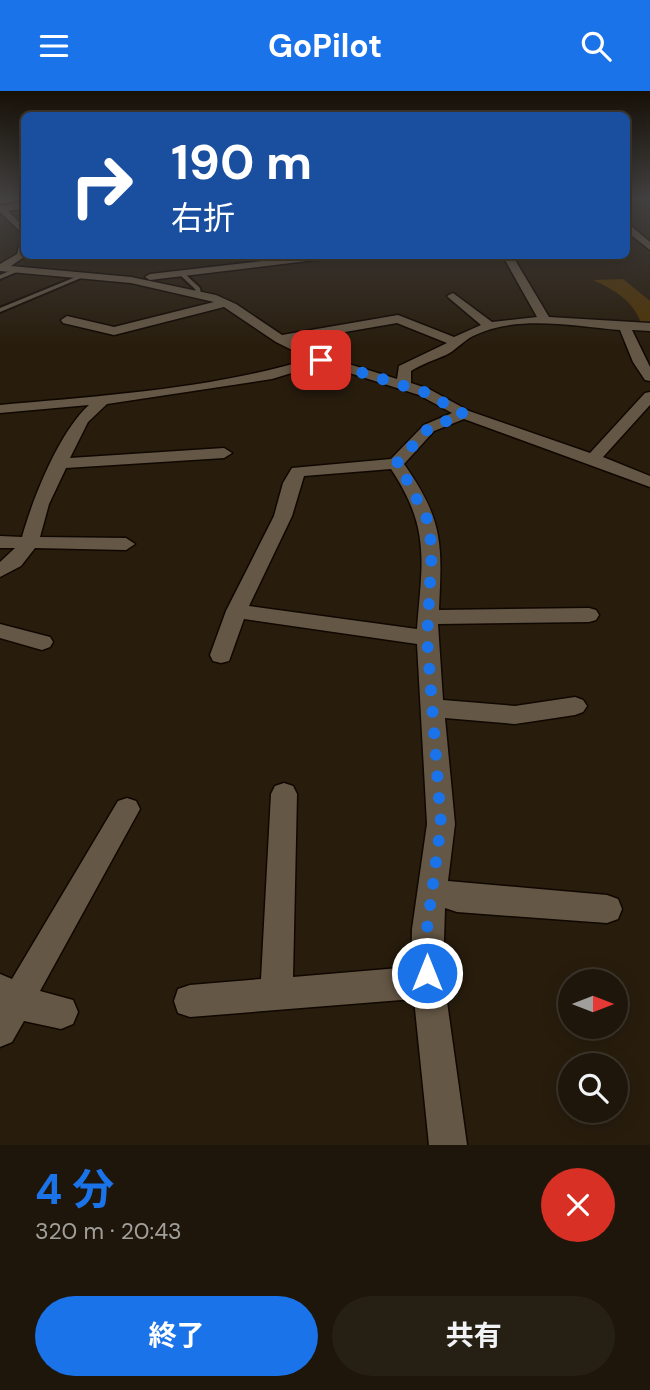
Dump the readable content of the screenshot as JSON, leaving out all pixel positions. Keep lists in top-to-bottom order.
{
  "north": "right",
  "page": {
    "header": "GoPilot",
    "turn": ["190 m", "右折"],
    "heading": ["4 分", "320 m · 20:43"],
    "buttons": ["終了", "共有"]
  }
}
